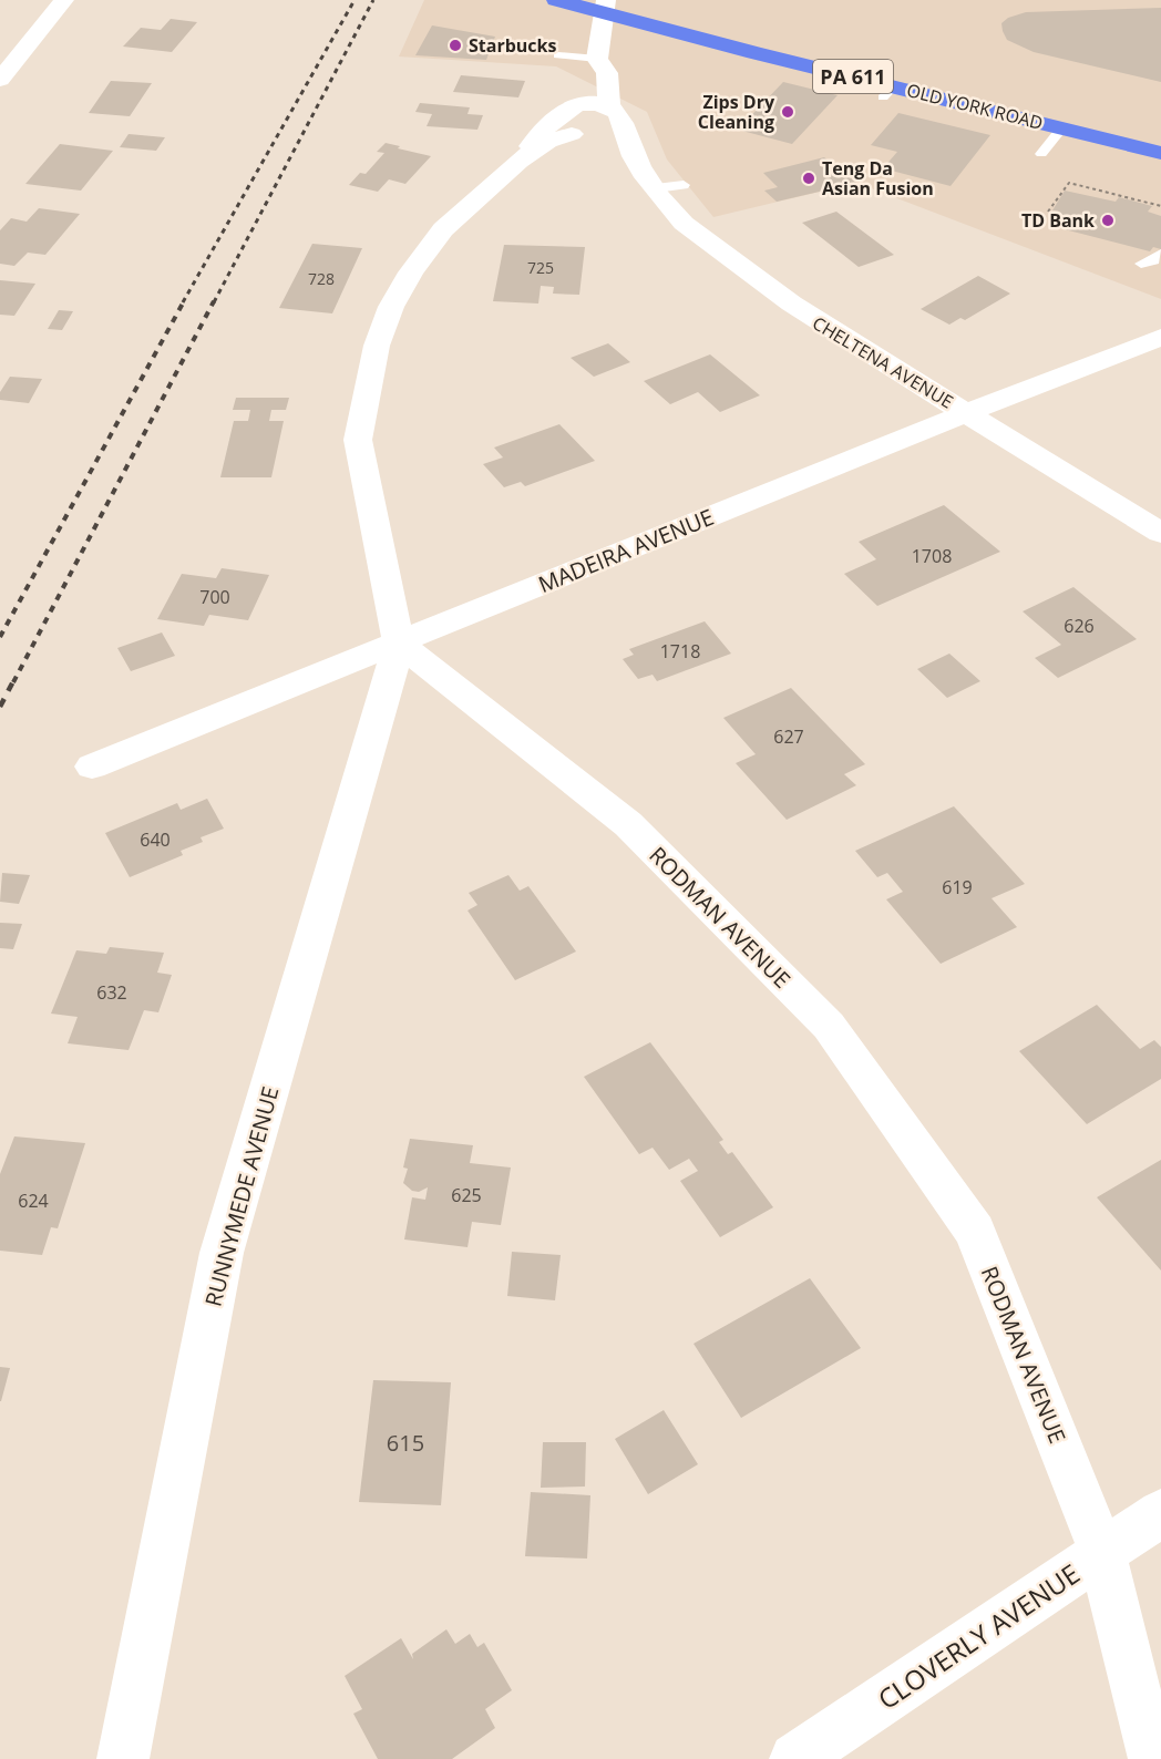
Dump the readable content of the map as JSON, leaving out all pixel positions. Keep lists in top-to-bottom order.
{
  "streets": {
    "highway": ["PA 611", "OLD YORK ROAD"],
    "street": [
      "CHELTENA AVENUE",
      "MADEIRA AVENUE",
      "RODMAN AVENUE",
      "RUNNYMEDE AVENUE",
      "CLOVERLY AVENUE"
    ]
  },
  "crossings": [
    ["CHELTENA AVENUE", "MADEIRA AVENUE"],
    ["MADEIRA AVENUE", "RODMAN AVENUE"],
    ["MADEIRA AVENUE", "RUNNYMEDE AVENUE"],
    ["RODMAN AVENUE", "RUNNYMEDE AVENUE"],
    ["RODMAN AVENUE", "CLOVERLY AVENUE"]
  ],
  "places": [
    "Starbucks",
    "Zips Dry Cleaning",
    "Teng Da Asian Fusion",
    "TD Bank"
  ],
  "house_numbers": [
    "725",
    "728",
    "1708",
    "700",
    "626",
    "1718",
    "627",
    "640",
    "619",
    "632",
    "625",
    "624",
    "615"
  ]
}
